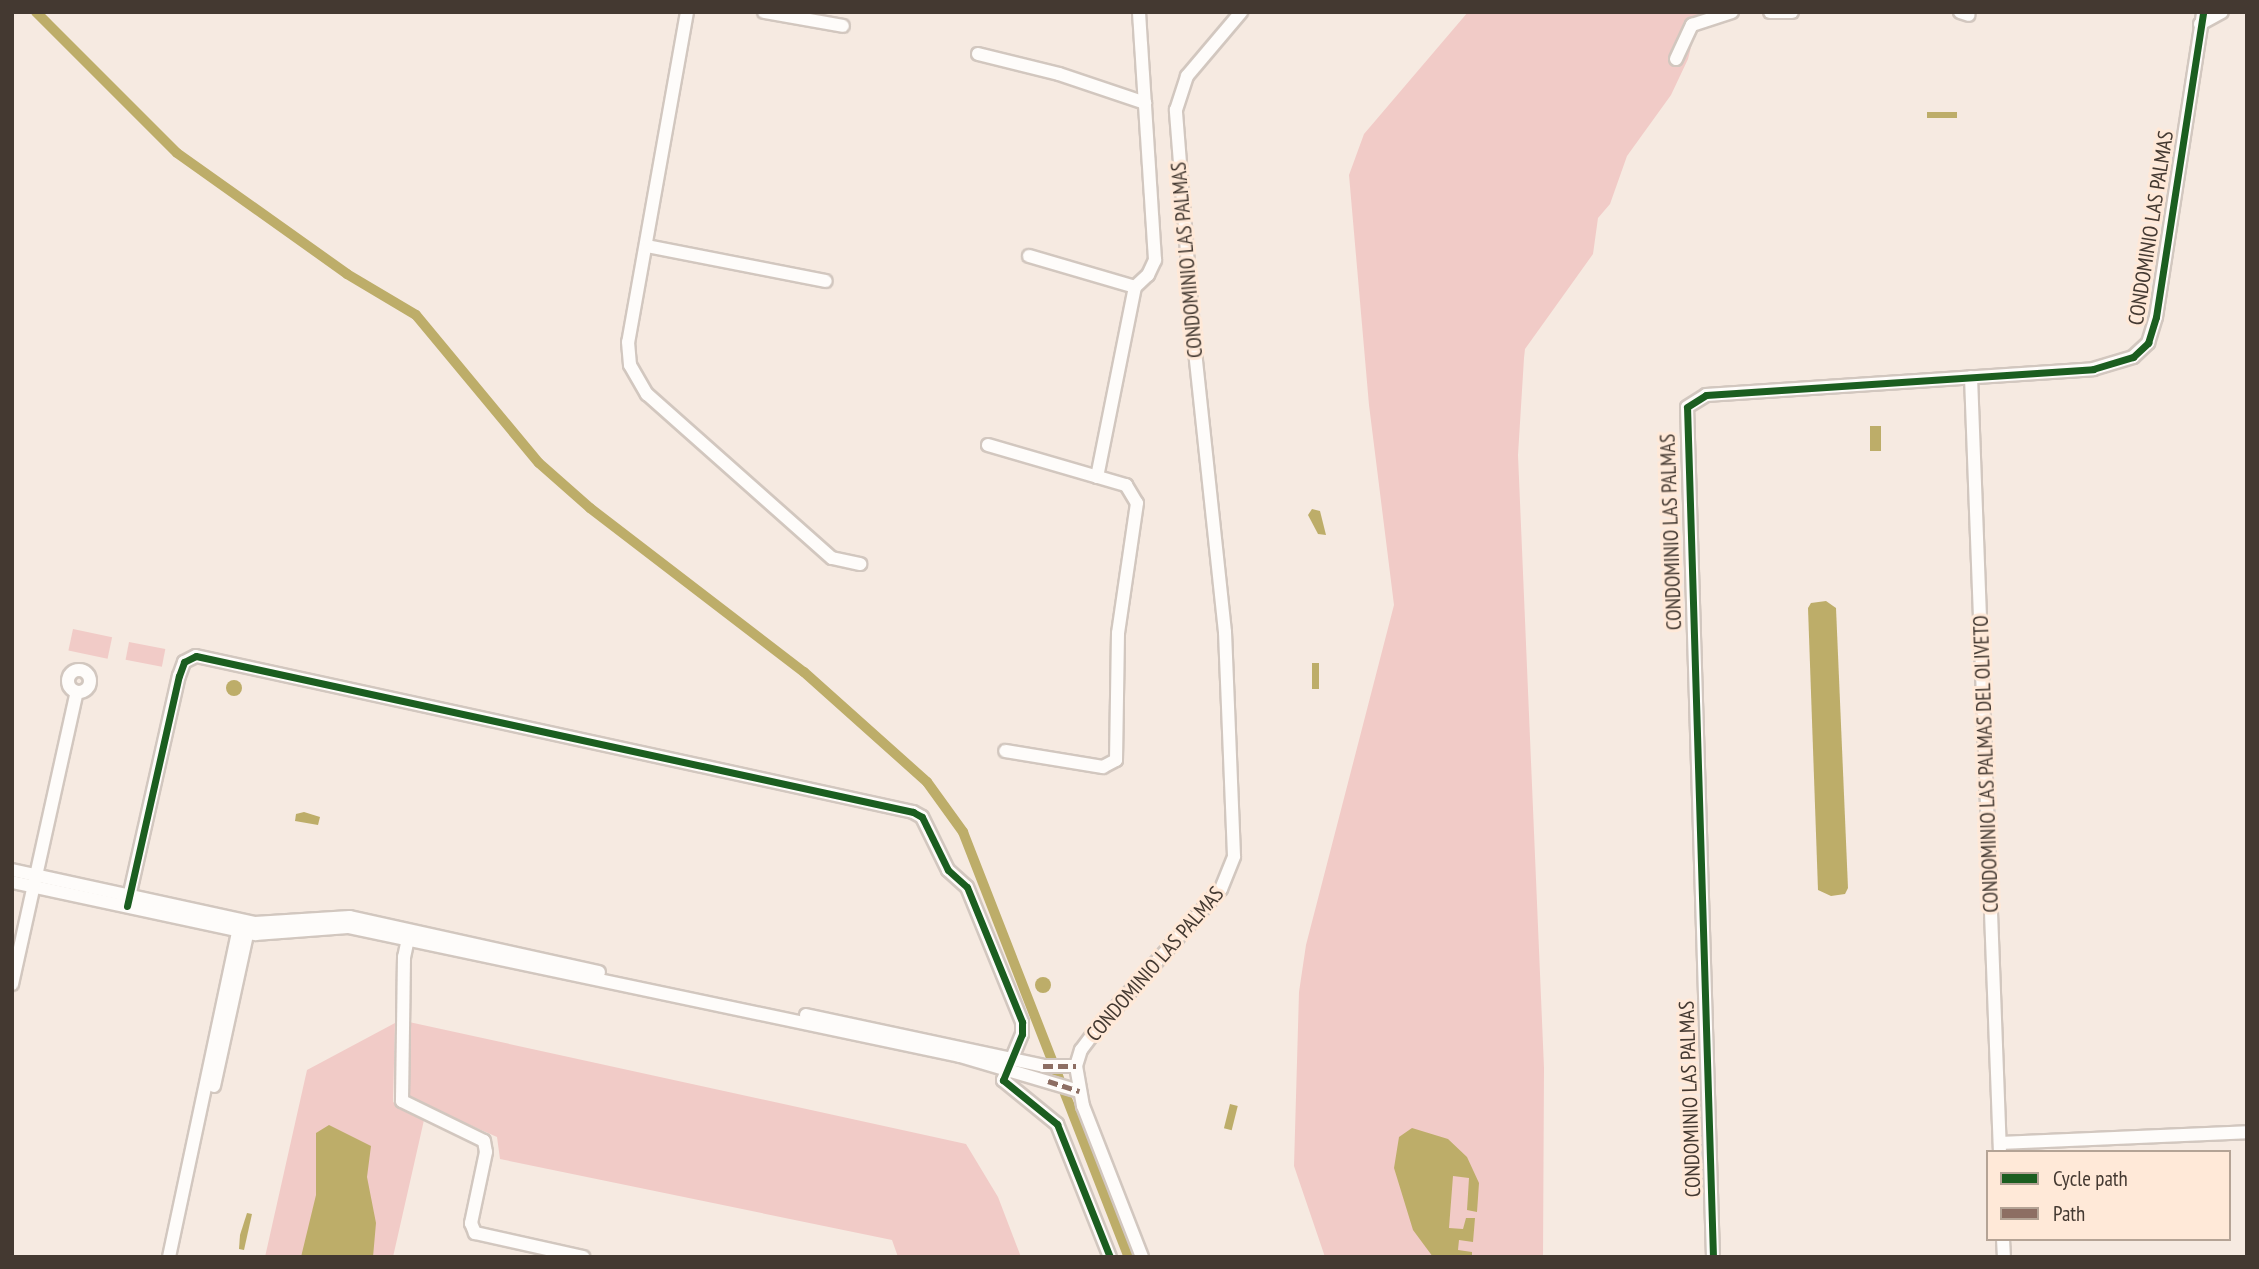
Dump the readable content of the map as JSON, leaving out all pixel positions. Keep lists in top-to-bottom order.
{
  "streets": {
    "street": ["CONDOMINIO LAS PALMAS", "CONDOMINIO LAS PALMAS DEL OLIVETO"]
  },
  "crossings": [
    ["CONDOMINIO LAS PALMAS", "CONDOMINIO LAS PALMAS DEL OLIVETO"]
  ],
  "legend": ["Cycle path", "Path"]
}
